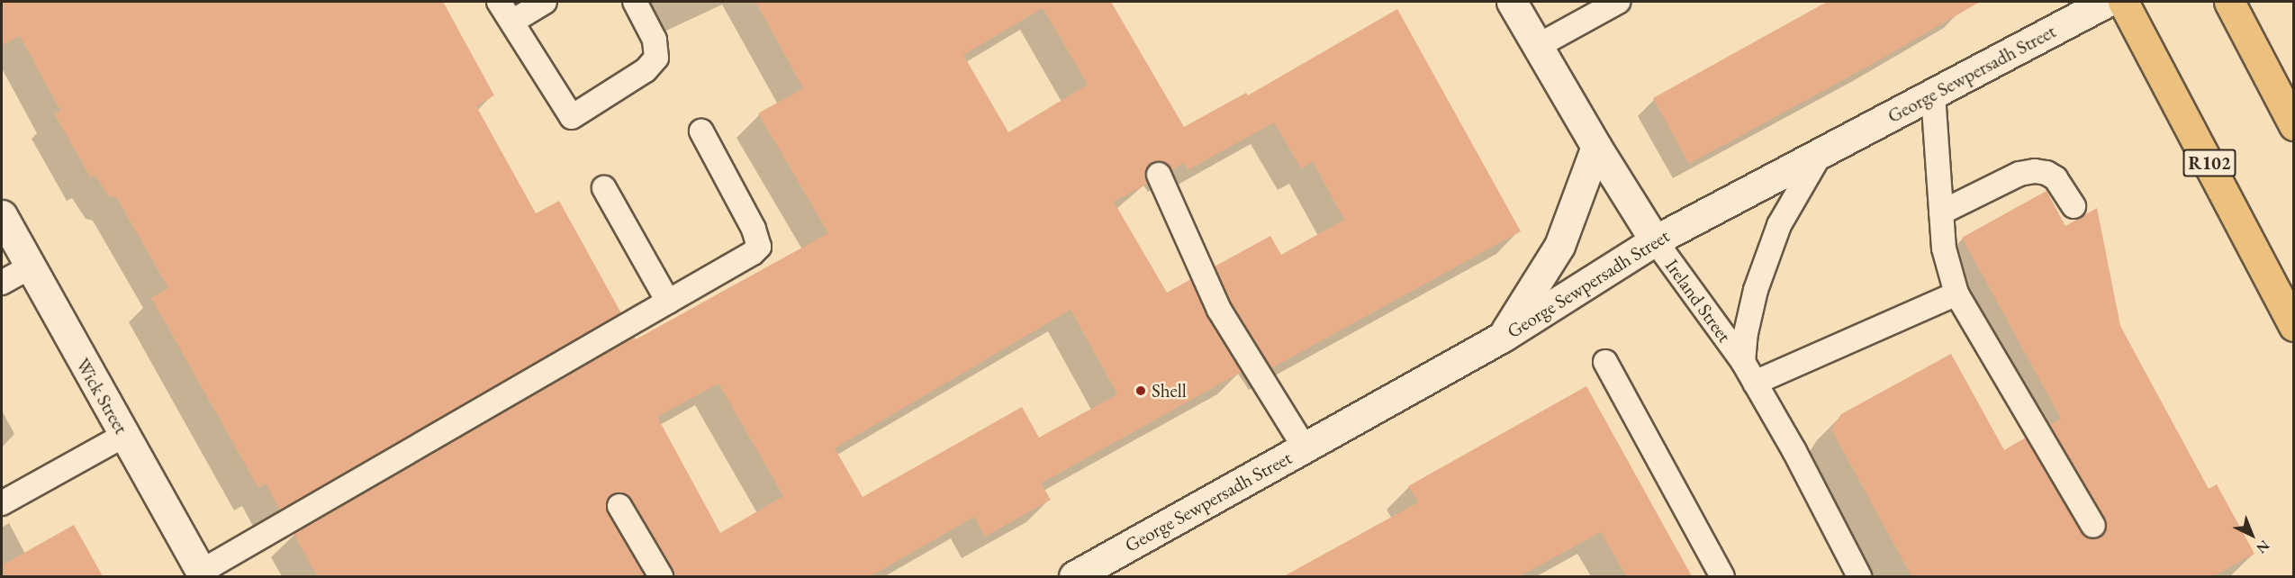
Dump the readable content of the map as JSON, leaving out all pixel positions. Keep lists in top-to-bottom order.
{
  "streets": {
    "main road": ["R102"],
    "street": ["George Sewpersadh Street", "Ireland Street", "Wick Street"]
  },
  "crossings": [
    ["George Sewpersadh Street", "Ireland Street"]
  ],
  "places": ["Shell"],
  "north": "bottom right"
}
